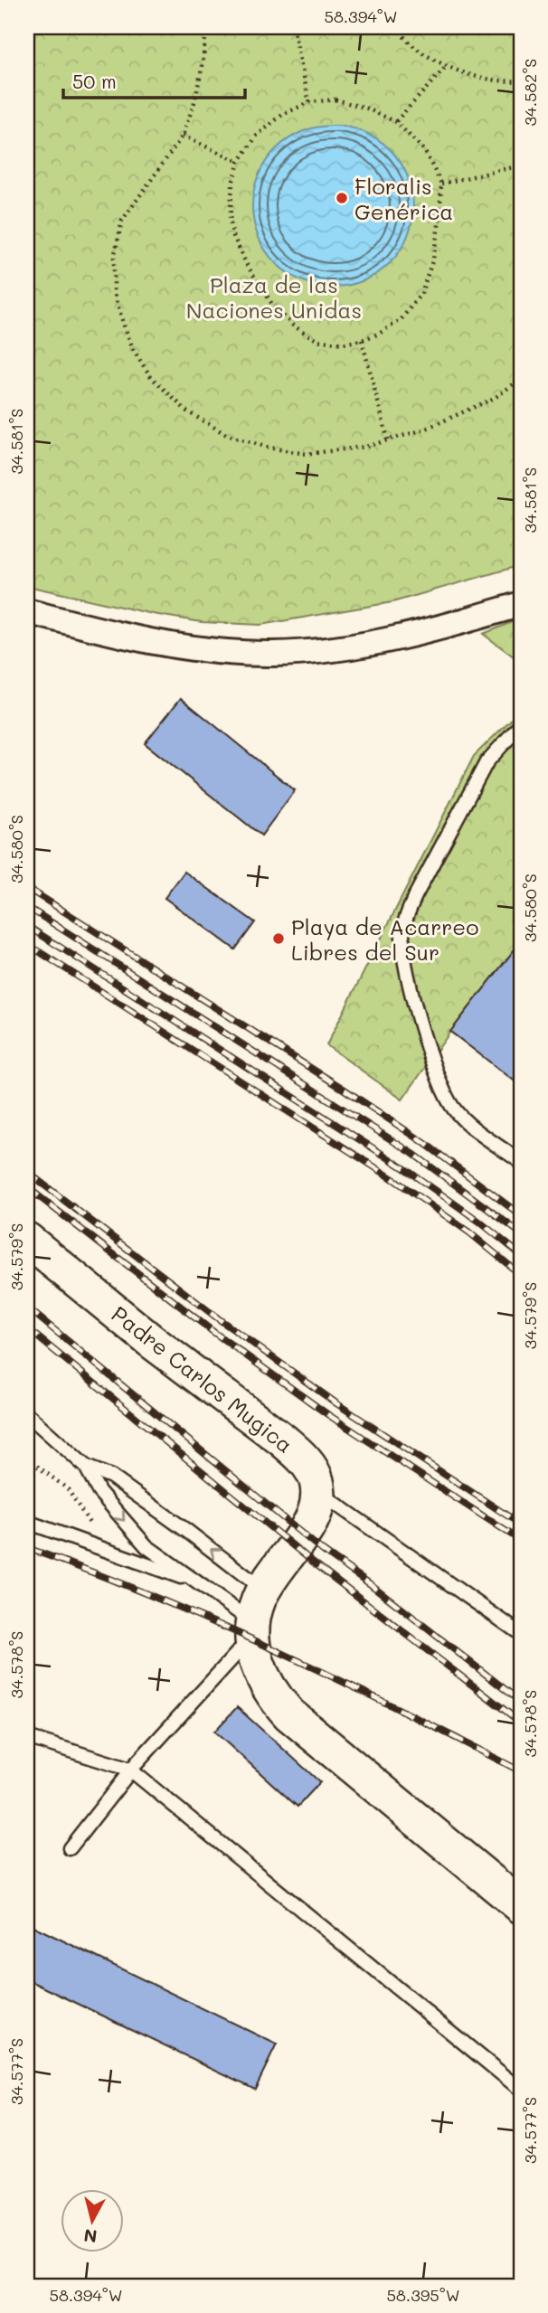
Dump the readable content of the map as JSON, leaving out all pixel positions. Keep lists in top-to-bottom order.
{
  "streets": {
    "street": ["Padre Carlos Mugica"]
  },
  "parks": ["Plaza de las Naciones Unidas"],
  "places": ["Floralis Genérica", "Playa de Acarreo Libres del Sur"],
  "scale_bar": "50 m",
  "north": "bottom",
  "coordinates": [
    "58.394°W",
    "34.582°S",
    "34.581°S",
    "34.580°S",
    "34.579°S",
    "34.578°S",
    "34.577°S",
    "58.395°W"
  ]
}
